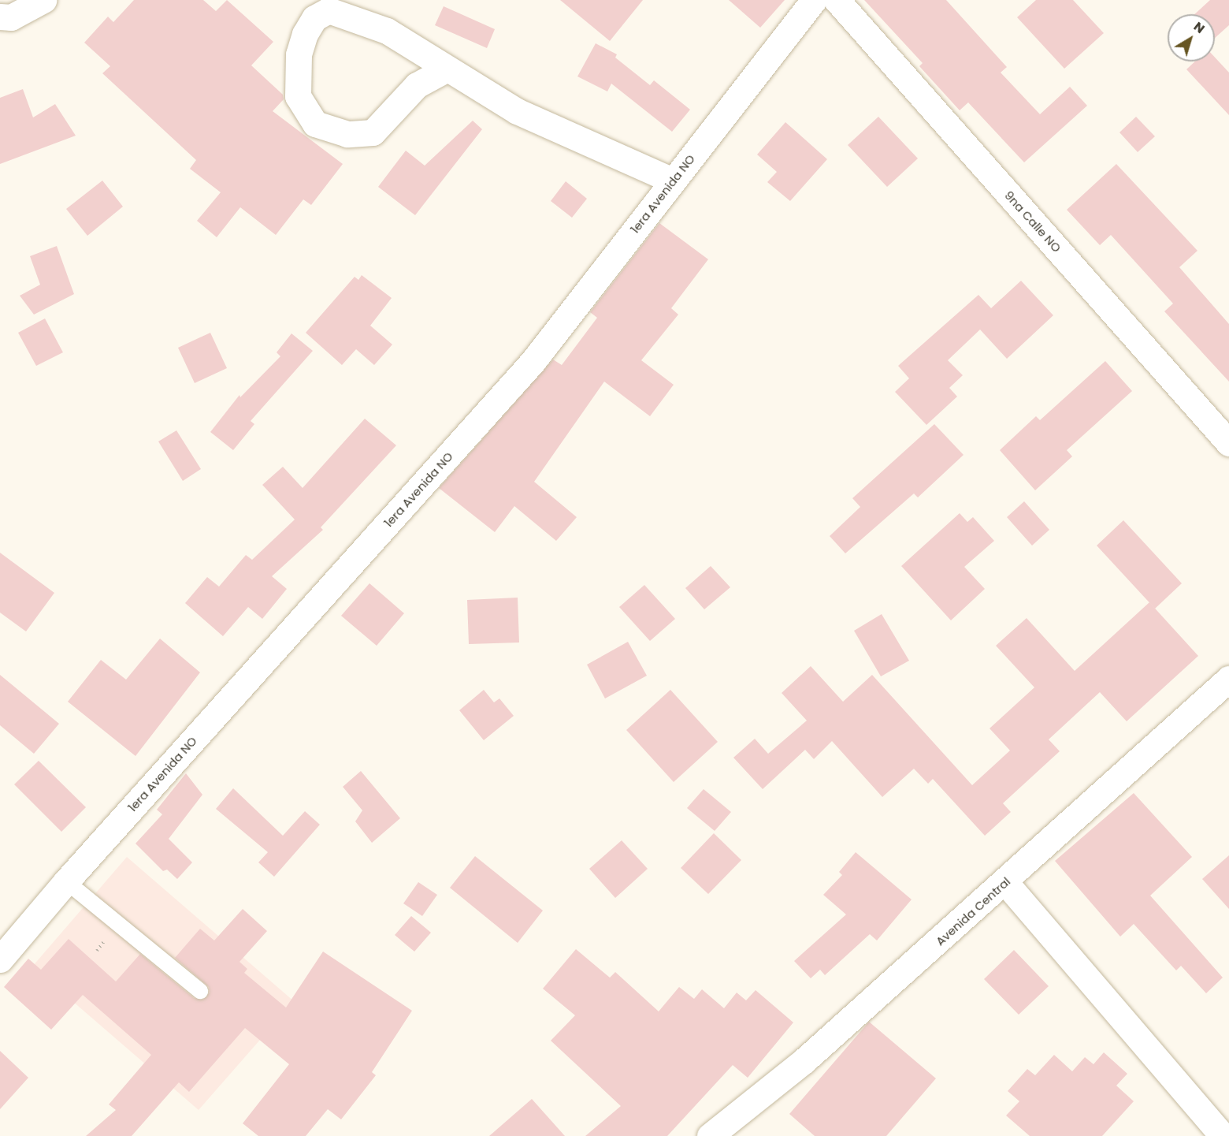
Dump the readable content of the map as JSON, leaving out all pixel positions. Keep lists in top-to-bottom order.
{
  "streets": {
    "street": ["1era Avenida NO", "9na Calle NO", "Avenida Central"]
  },
  "north": "top right"
}
